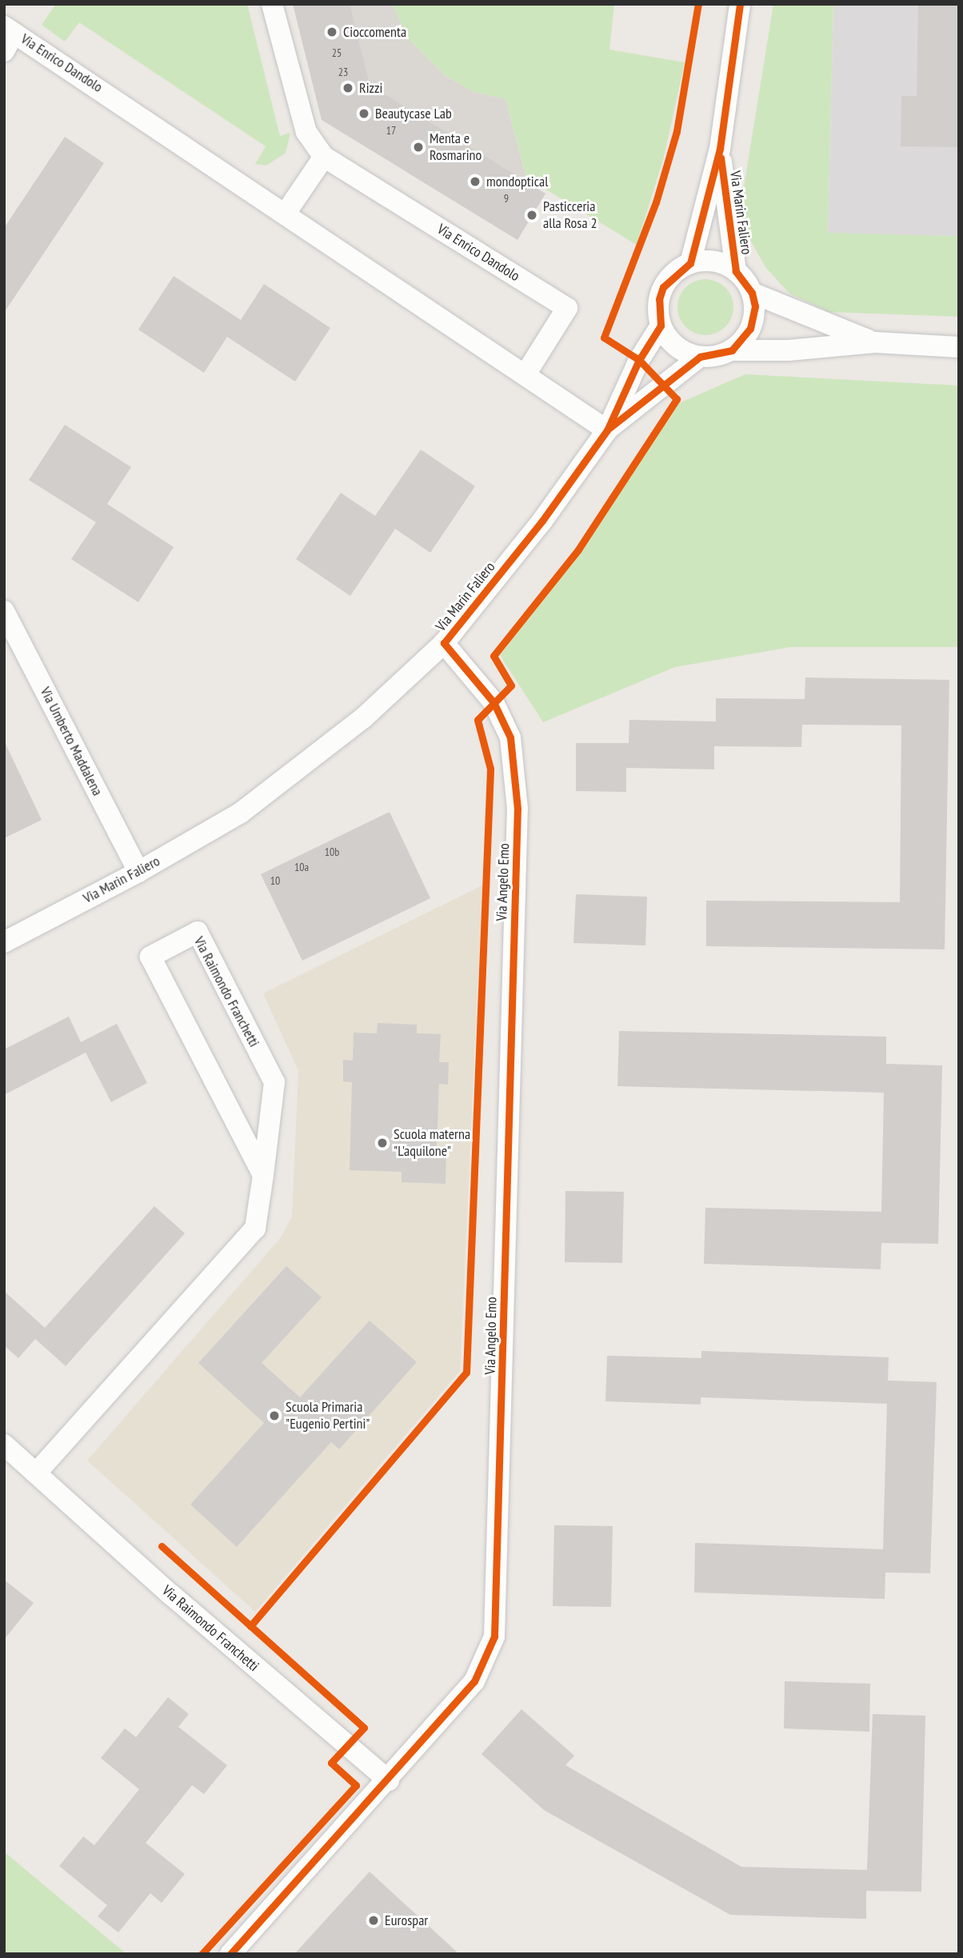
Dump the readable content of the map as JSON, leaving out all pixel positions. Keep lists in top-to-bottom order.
{
  "streets": {
    "street": [
      "Via Enrico Dandolo",
      "Via Marin Faliero",
      "Via Umberto Maddalena",
      "Via Angelo Emo",
      "Via Raimondo Franchetti"
    ]
  },
  "crossings": [
    ["Via Enrico Dandolo", "Via Marin Faliero"],
    ["Via Marin Faliero", "Via Umberto Maddalena"],
    ["Via Marin Faliero", "Via Angelo Emo"],
    ["Via Angelo Emo", "Via Raimondo Franchetti"]
  ],
  "places": [
    "Cioccomenta",
    "Rizzi",
    "Beautycase Lab",
    "Menta e Rosmarino",
    "mondoptical",
    "Pasticceria alla Rosa 2",
    "Scuola materna \"L'aquilone\"",
    "Scuola Primaria \"Eugenio Pertini\"",
    "Eurospar"
  ],
  "house_numbers": [
    "25",
    "23",
    "17",
    "9",
    "10b",
    "10a",
    "10"
  ]
}
